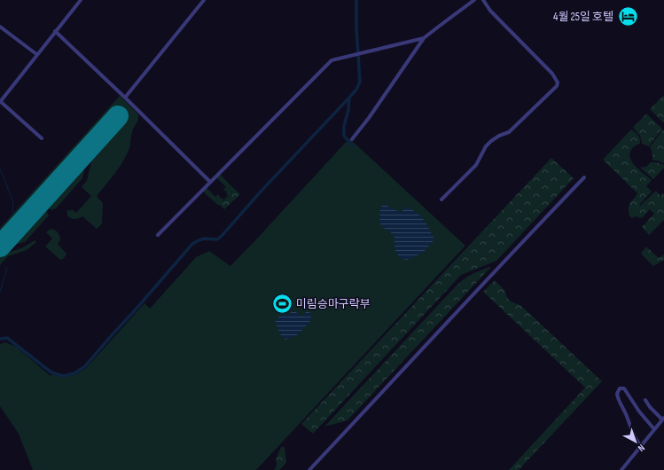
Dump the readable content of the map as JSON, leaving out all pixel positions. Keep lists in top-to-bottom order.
{
  "places": {
    "hotel": ["4월 25일 호텔"],
    "sports": ["미림승마구락부"]
  },
  "north": "bottom right"
}
